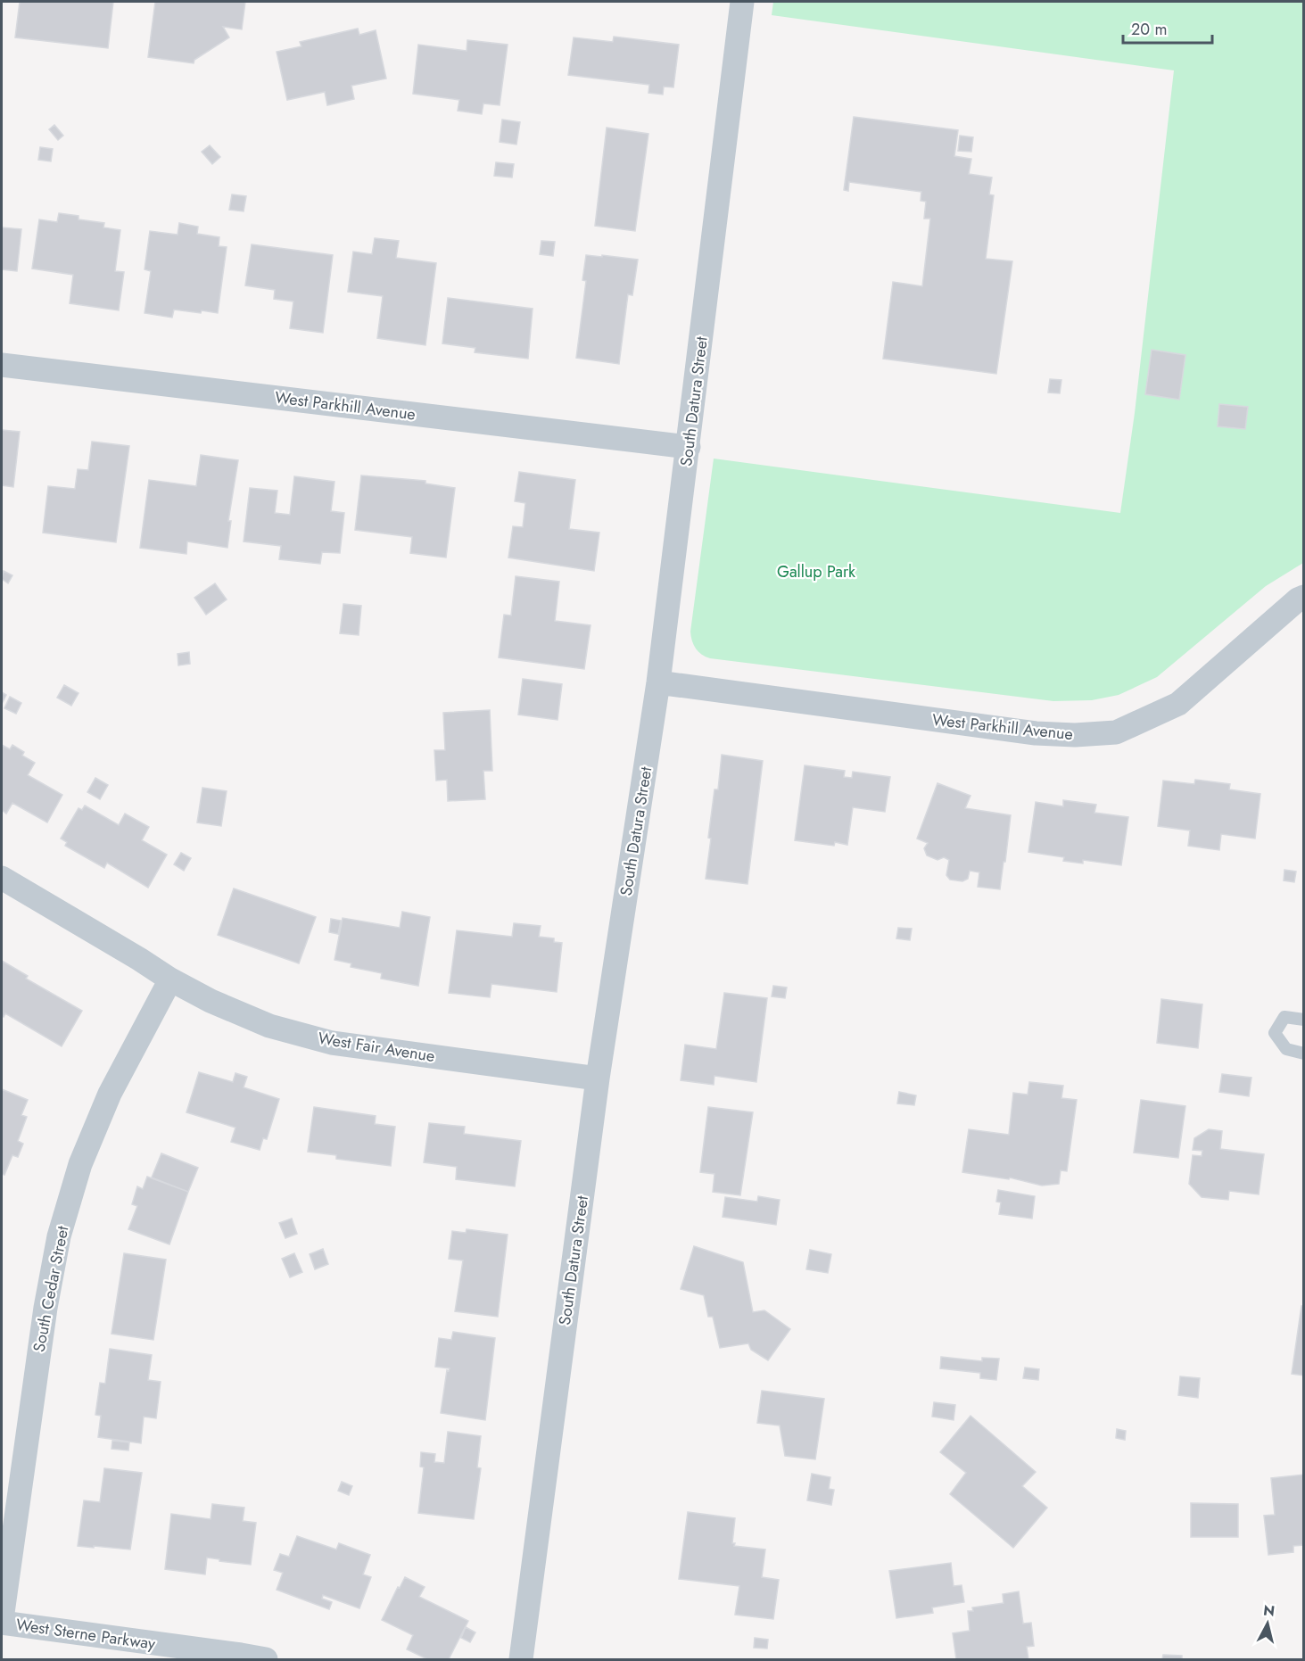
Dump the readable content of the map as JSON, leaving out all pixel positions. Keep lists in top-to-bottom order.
{
  "streets": {
    "street": [
      "South Datura Street",
      "West Parkhill Avenue",
      "West Fair Avenue",
      "South Cedar Street",
      "West Sterne Parkway"
    ]
  },
  "crossings": [
    ["South Datura Street", "West Parkhill Avenue"],
    ["South Datura Street", "West Fair Avenue"],
    ["West Fair Avenue", "South Cedar Street"],
    ["South Cedar Street", "West Sterne Parkway"]
  ],
  "parks": ["Gallup Park"],
  "scale_bar": "20 m",
  "north": "top"
}
